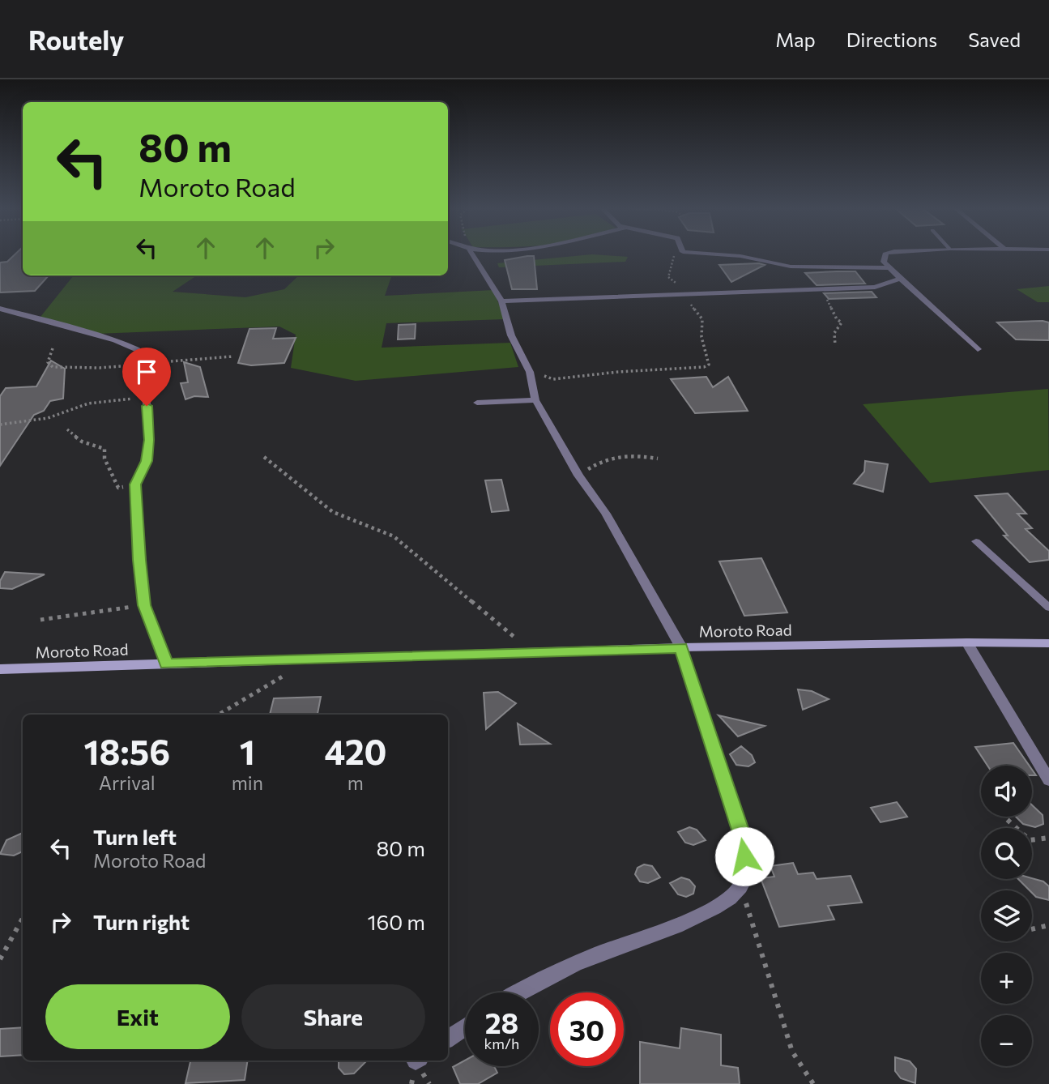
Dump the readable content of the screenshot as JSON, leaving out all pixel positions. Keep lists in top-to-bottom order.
{
  "streets": {
    "main road": ["Moroto Road"]
  },
  "page": {
    "header": "Routely",
    "nav": ["Map", "Directions", "Saved"],
    "turn": ["80 m", "Moroto Road"],
    "eta": [
      "18:56",
      "Arrival",
      "1",
      "min",
      "420",
      "m"
    ],
    "map_buttons": ["+", "−"],
    "list": [
      {
        "name": "Turn left",
        "note": "Moroto Road",
        "value": "80 m"
      },
      {
        "name": "Turn right",
        "value": "160 m"
      }
    ],
    "buttons": ["Exit", "Share"],
    "speed": "28 km/h",
    "limit": "30"
  }
}
